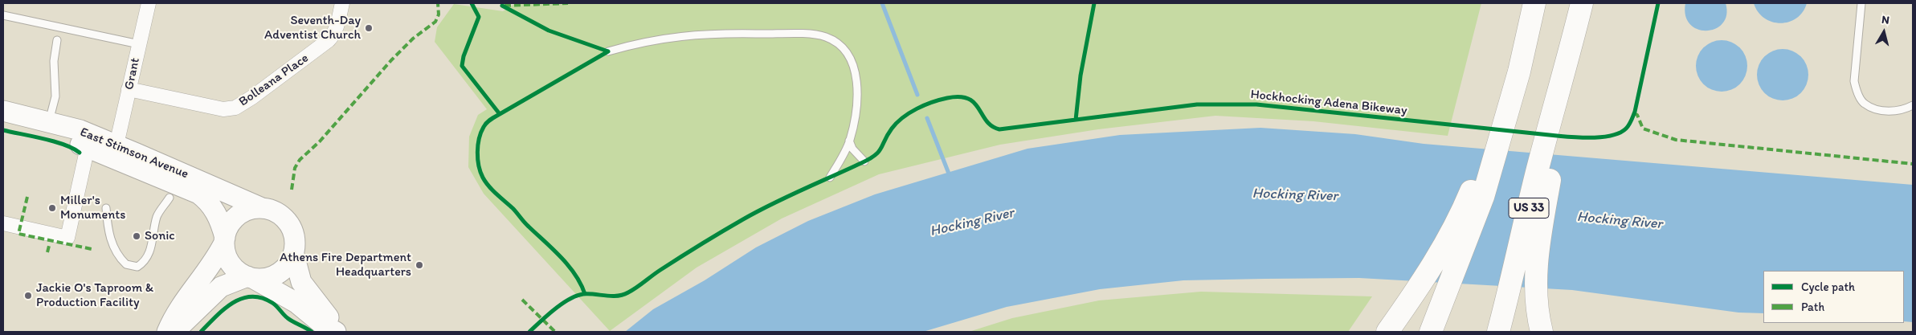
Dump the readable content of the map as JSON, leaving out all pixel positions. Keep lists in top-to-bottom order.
{
  "streets": {
    "highway": ["US 33"],
    "main road": ["East Stimson Avenue"],
    "street": ["Grant", "Bolleana Place"],
    "cycle path": ["Hockhocking Adena Bikeway"]
  },
  "crossings": [
    ["Grant", "Bolleana Place"],
    ["Grant", "East Stimson Avenue"]
  ],
  "water": ["Hocking River"],
  "places": [
    "Seventh-Day Adventist Church",
    "Miller's Monuments",
    "Sonic",
    "Athens Fire Department Headquarters",
    "Jackie O's Taproom & Production Facility"
  ],
  "legend": ["Cycle path", "Path"],
  "north": "top"
}
